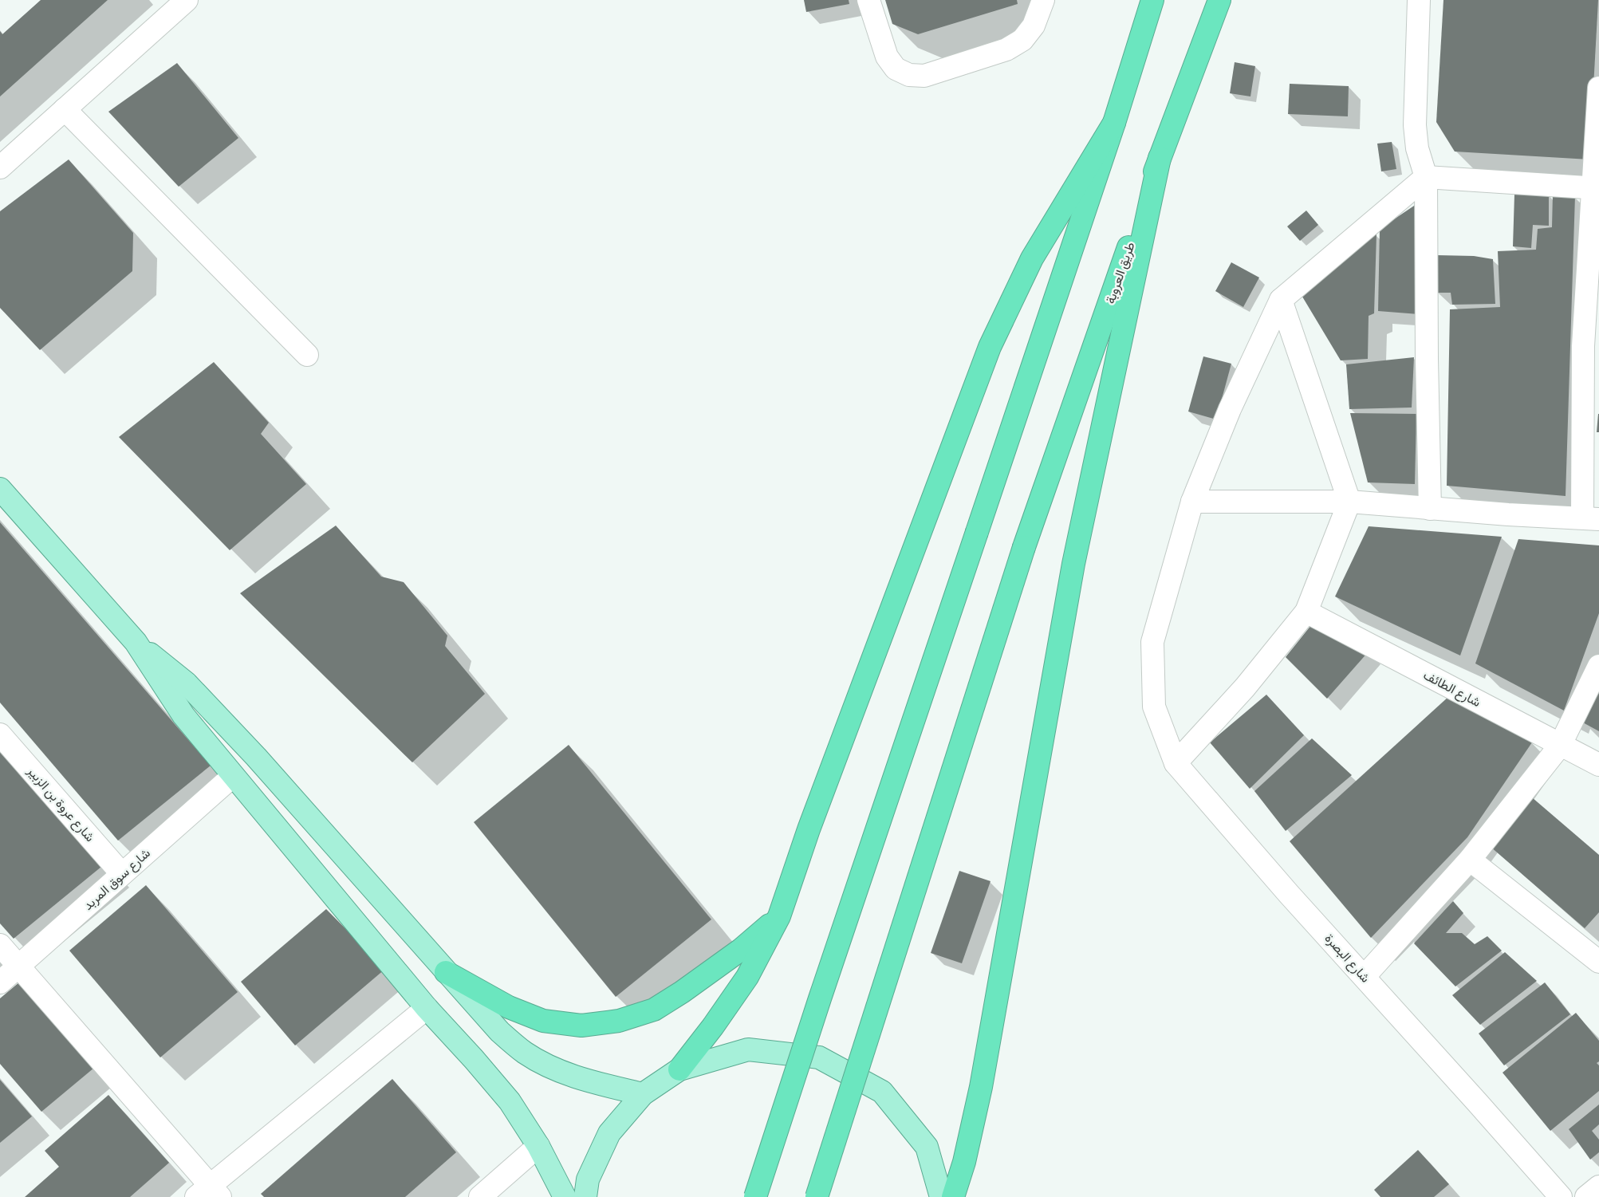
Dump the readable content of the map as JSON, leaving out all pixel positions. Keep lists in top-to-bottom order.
{
  "streets": {
    "highway": ["طريق العروبة"],
    "street": [
      "شارع الطائف",
      "شارع عروة بن الزبير",
      "شارع سوق المربد",
      "شارع البصرة"
    ]
  },
  "crossings": [
    ["شارع عروة بن الزبير", "شارع سوق المربد"]
  ]
}
